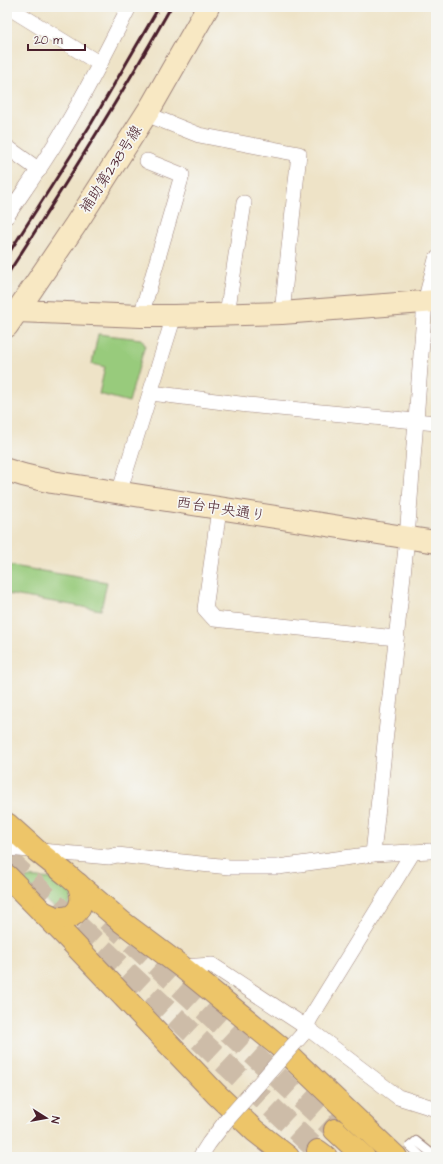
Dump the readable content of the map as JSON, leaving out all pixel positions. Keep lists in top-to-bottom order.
{
  "streets": {
    "street": ["補助第238号線", "西台中央通り"]
  },
  "scale_bar": "20 m",
  "north": "right"
}
